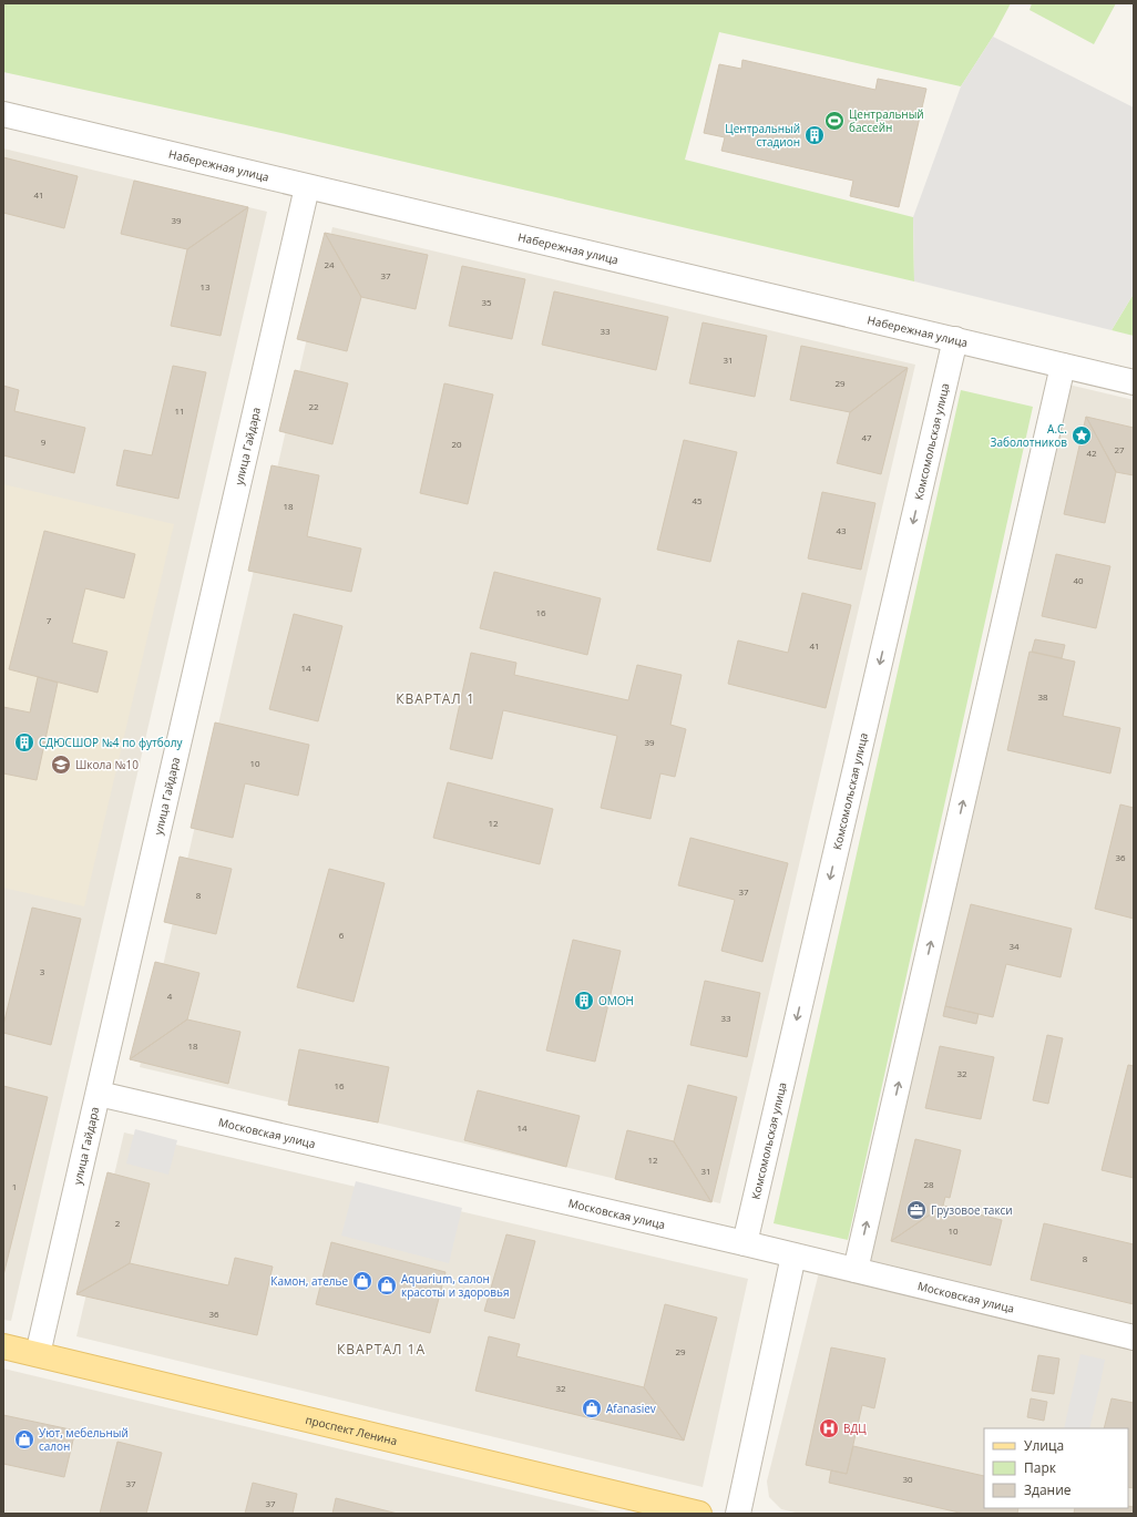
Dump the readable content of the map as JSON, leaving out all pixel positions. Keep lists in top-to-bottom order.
{
  "streets": {
    "main road": ["проспект Ленина"],
    "street": [
      "Набережная улица",
      "Комсомольская улица",
      "улица Гайдара",
      "Московская улица"
    ]
  },
  "crossings": [
    ["Набережная улица", "Комсомольская улица"],
    ["Набережная улица", "улица Гайдара"],
    ["Комсомольская улица", "Московская улица"],
    ["улица Гайдара", "Московская улица"],
    ["улица Гайдара", "проспект Ленина"]
  ],
  "districts": ["КВАРТАЛ 1", "КВАРТАЛ 1А"],
  "places": {
    "sports": ["Центральный бассейн"],
    "building": ["Центральный стадион", "СДЮСШОР №4 по футболу", "ОМОН"],
    "place": ["А.С. Заболотников"],
    "school or university": ["Школа №10"],
    "office": ["Грузовое такси"],
    "shop": [
      "Камон, ателье",
      "Aquarium, салон красоты и здоровья",
      "Afanasiev",
      "Уют, мебельный салон"
    ],
    "hospital": ["ВДЦ"]
  },
  "house_numbers": [
    "41",
    "39",
    "24",
    "37",
    "13",
    "35",
    "33",
    "31",
    "29",
    "22",
    "11",
    "47",
    "9",
    "20",
    "27",
    "42",
    "45",
    "18",
    "43",
    "40",
    "16",
    "7",
    "41",
    "14",
    "38",
    "39",
    "10",
    "12",
    "36",
    "37",
    "8",
    "6",
    "34",
    "3",
    "4",
    "33",
    "18",
    "32",
    "16",
    "14",
    "12",
    "31",
    "28",
    "1",
    "2",
    "10",
    "8",
    "36",
    "29",
    "32",
    "30",
    "37",
    "37"
  ],
  "legend": ["Улица", "Парк", "Здание"]
}
